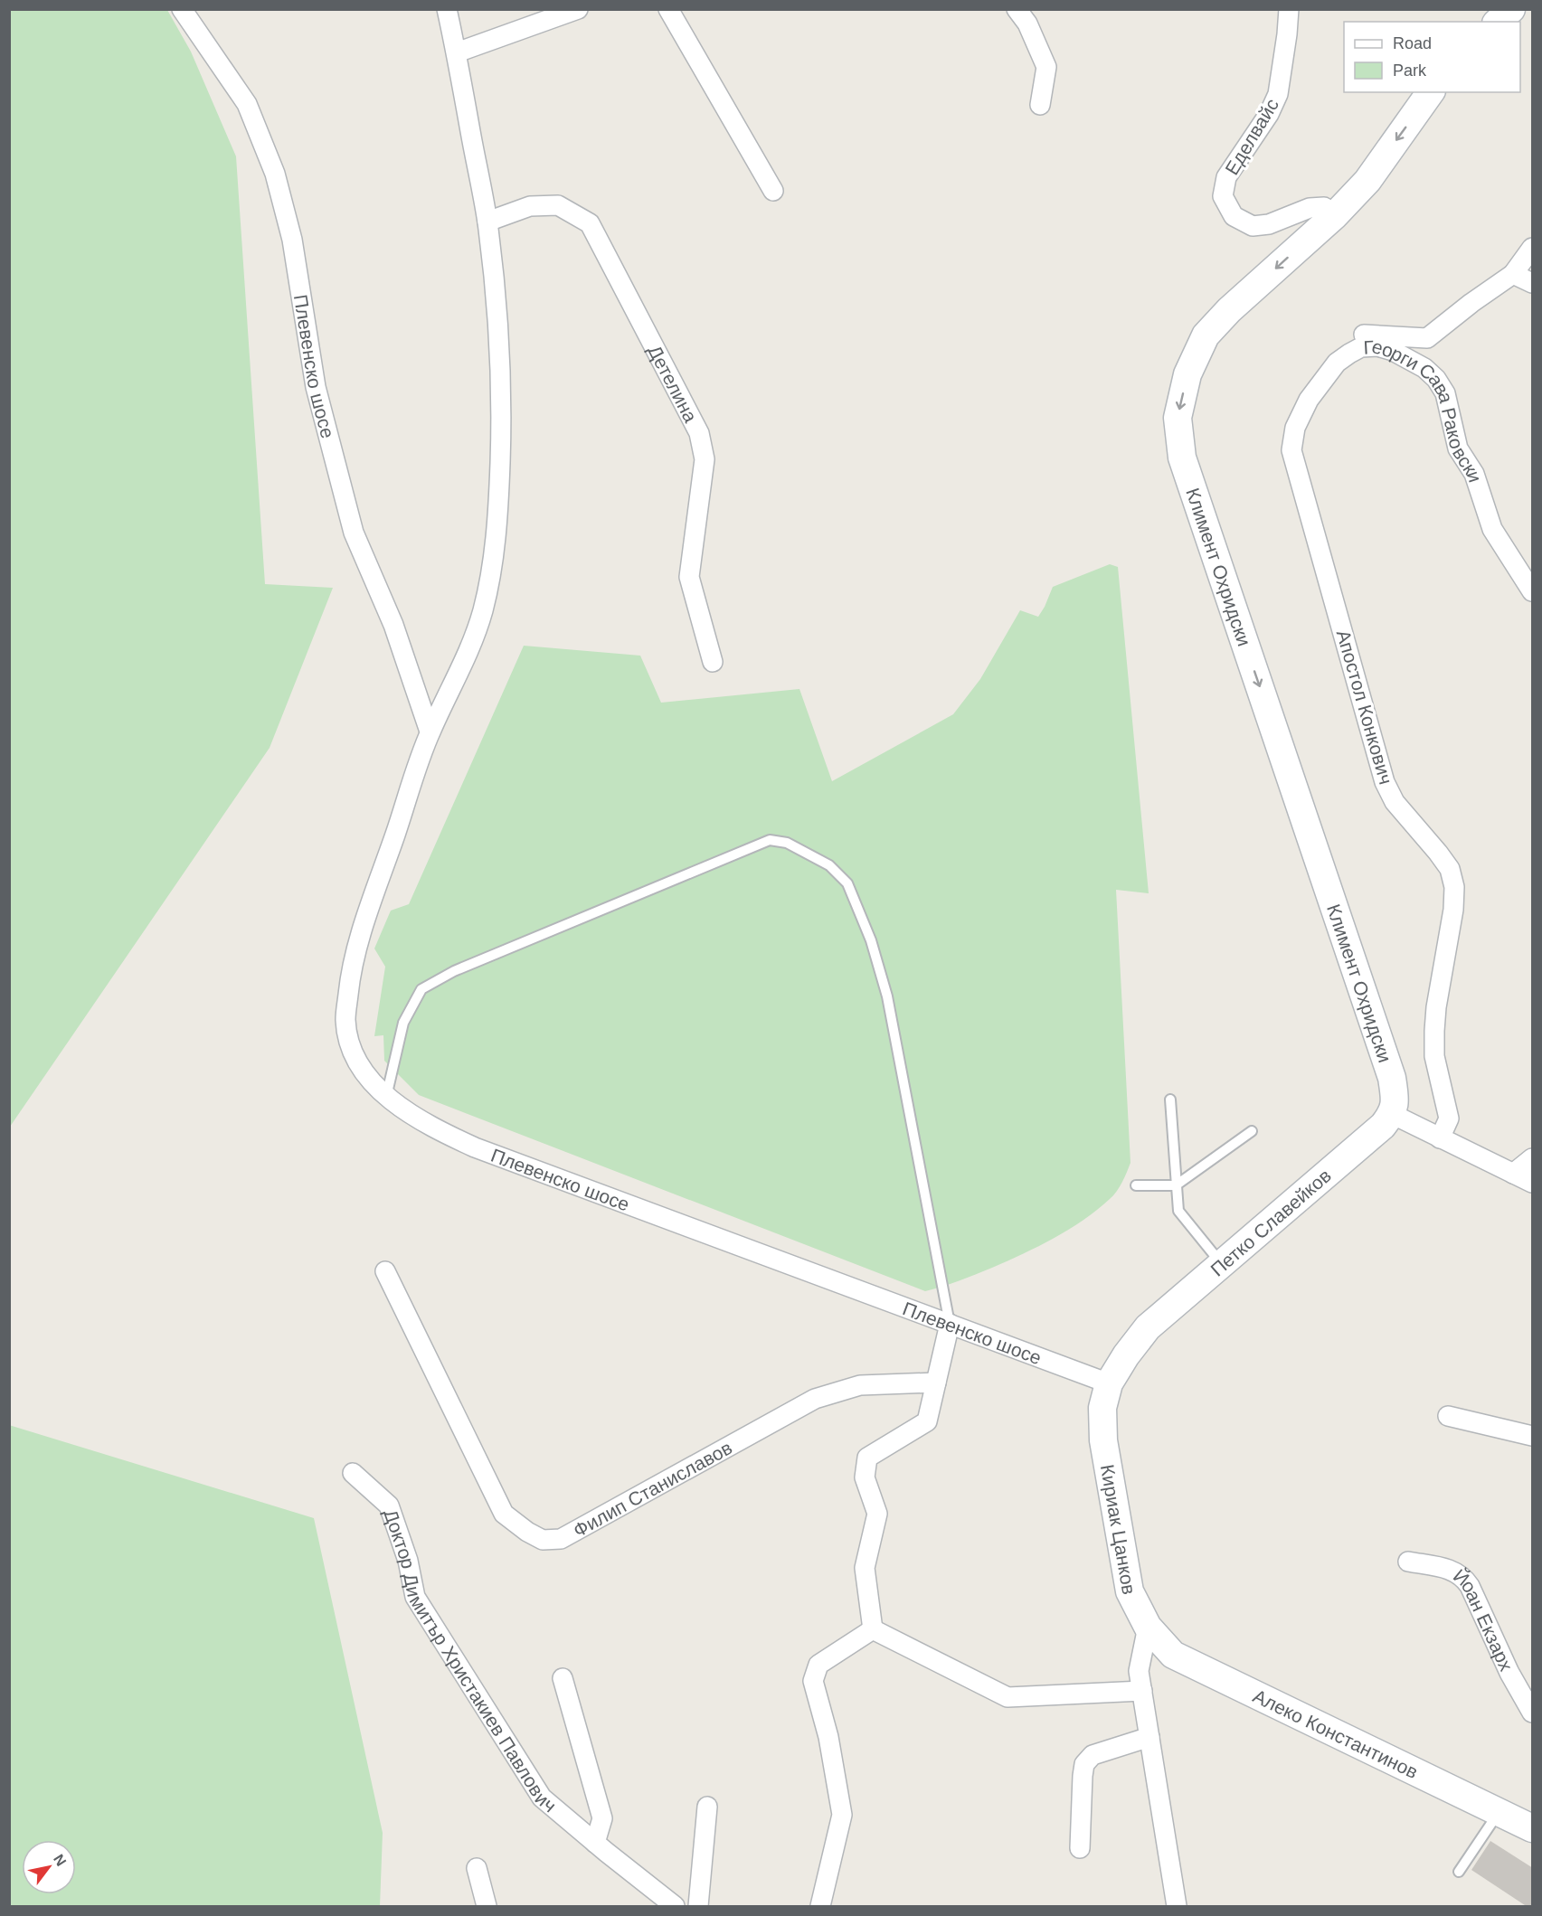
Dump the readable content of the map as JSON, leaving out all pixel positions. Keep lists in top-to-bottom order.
{
  "streets": {
    "street": [
      "Еделвайс",
      "Плевенско шосе",
      "Детелина",
      "Георги Сава Раковски",
      "Климент Охридски",
      "Апостол Конкович",
      "Петко Славейков",
      "Филип Станиславов",
      "Кириак Цанков",
      "Йоан Екзарх",
      "Доктор Димитър Христакиев Павлович",
      "Алеко Константинов"
    ]
  },
  "crossings": [
    ["Еделвайс", "Климент Охридски"],
    ["Плевенско шосе", "Детелина"],
    ["Плевенско шосе", "Кириак Цанков"],
    ["Георги Сава Раковски", "Апостол Конкович"],
    ["Климент Охридски", "Петко Славейков"],
    ["Петко Славейков", "Кириак Цанков"],
    ["Кириак Цанков", "Алеко Константинов"]
  ],
  "one_way": ["Климент Охридски"],
  "legend": ["Road", "Park"],
  "north": "top right"
}
